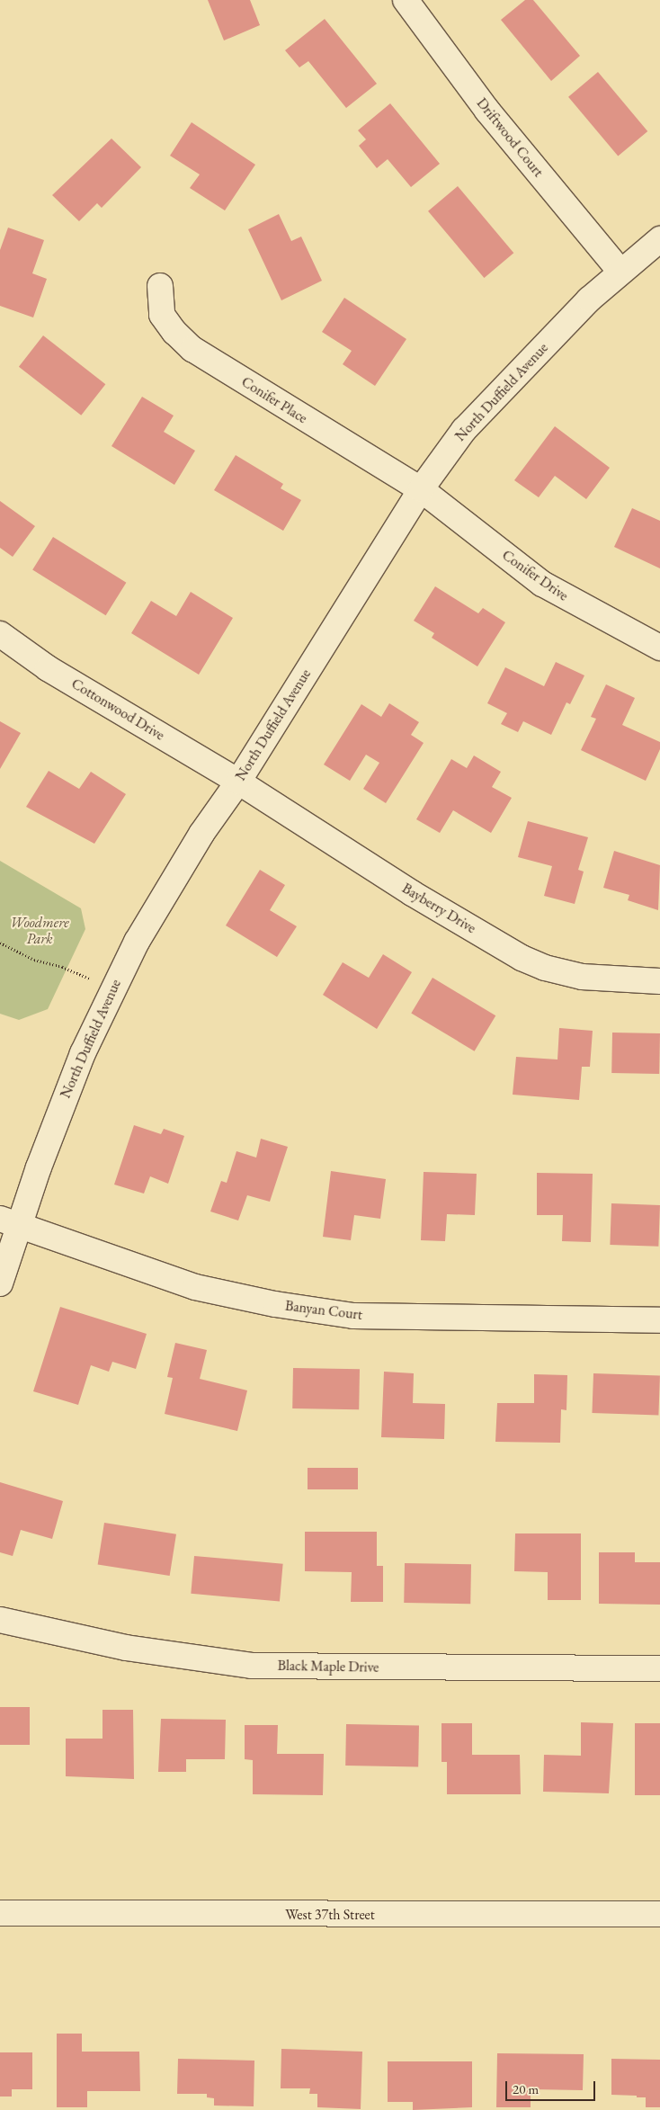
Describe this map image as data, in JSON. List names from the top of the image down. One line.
{"streets":{"street":["Driftwood Court","North Duffield Avenue","Conifer Place","Conifer Drive","Cottonwood Drive","Bayberry Drive","Banyan Court","Black Maple Drive","West 37th Street"]},"crossings":[["Driftwood Court","North Duffield Avenue"],["North Duffield Avenue","Conifer Place"],["North Duffield Avenue","Conifer Drive"],["North Duffield Avenue","Cottonwood Drive"],["North Duffield Avenue","Bayberry Drive"],["North Duffield Avenue","Banyan Court"],["Conifer Place","Conifer Drive"],["Cottonwood Drive","Bayberry Drive"]],"parks":["Woodmere Park"],"scale_bar":"20 m"}
